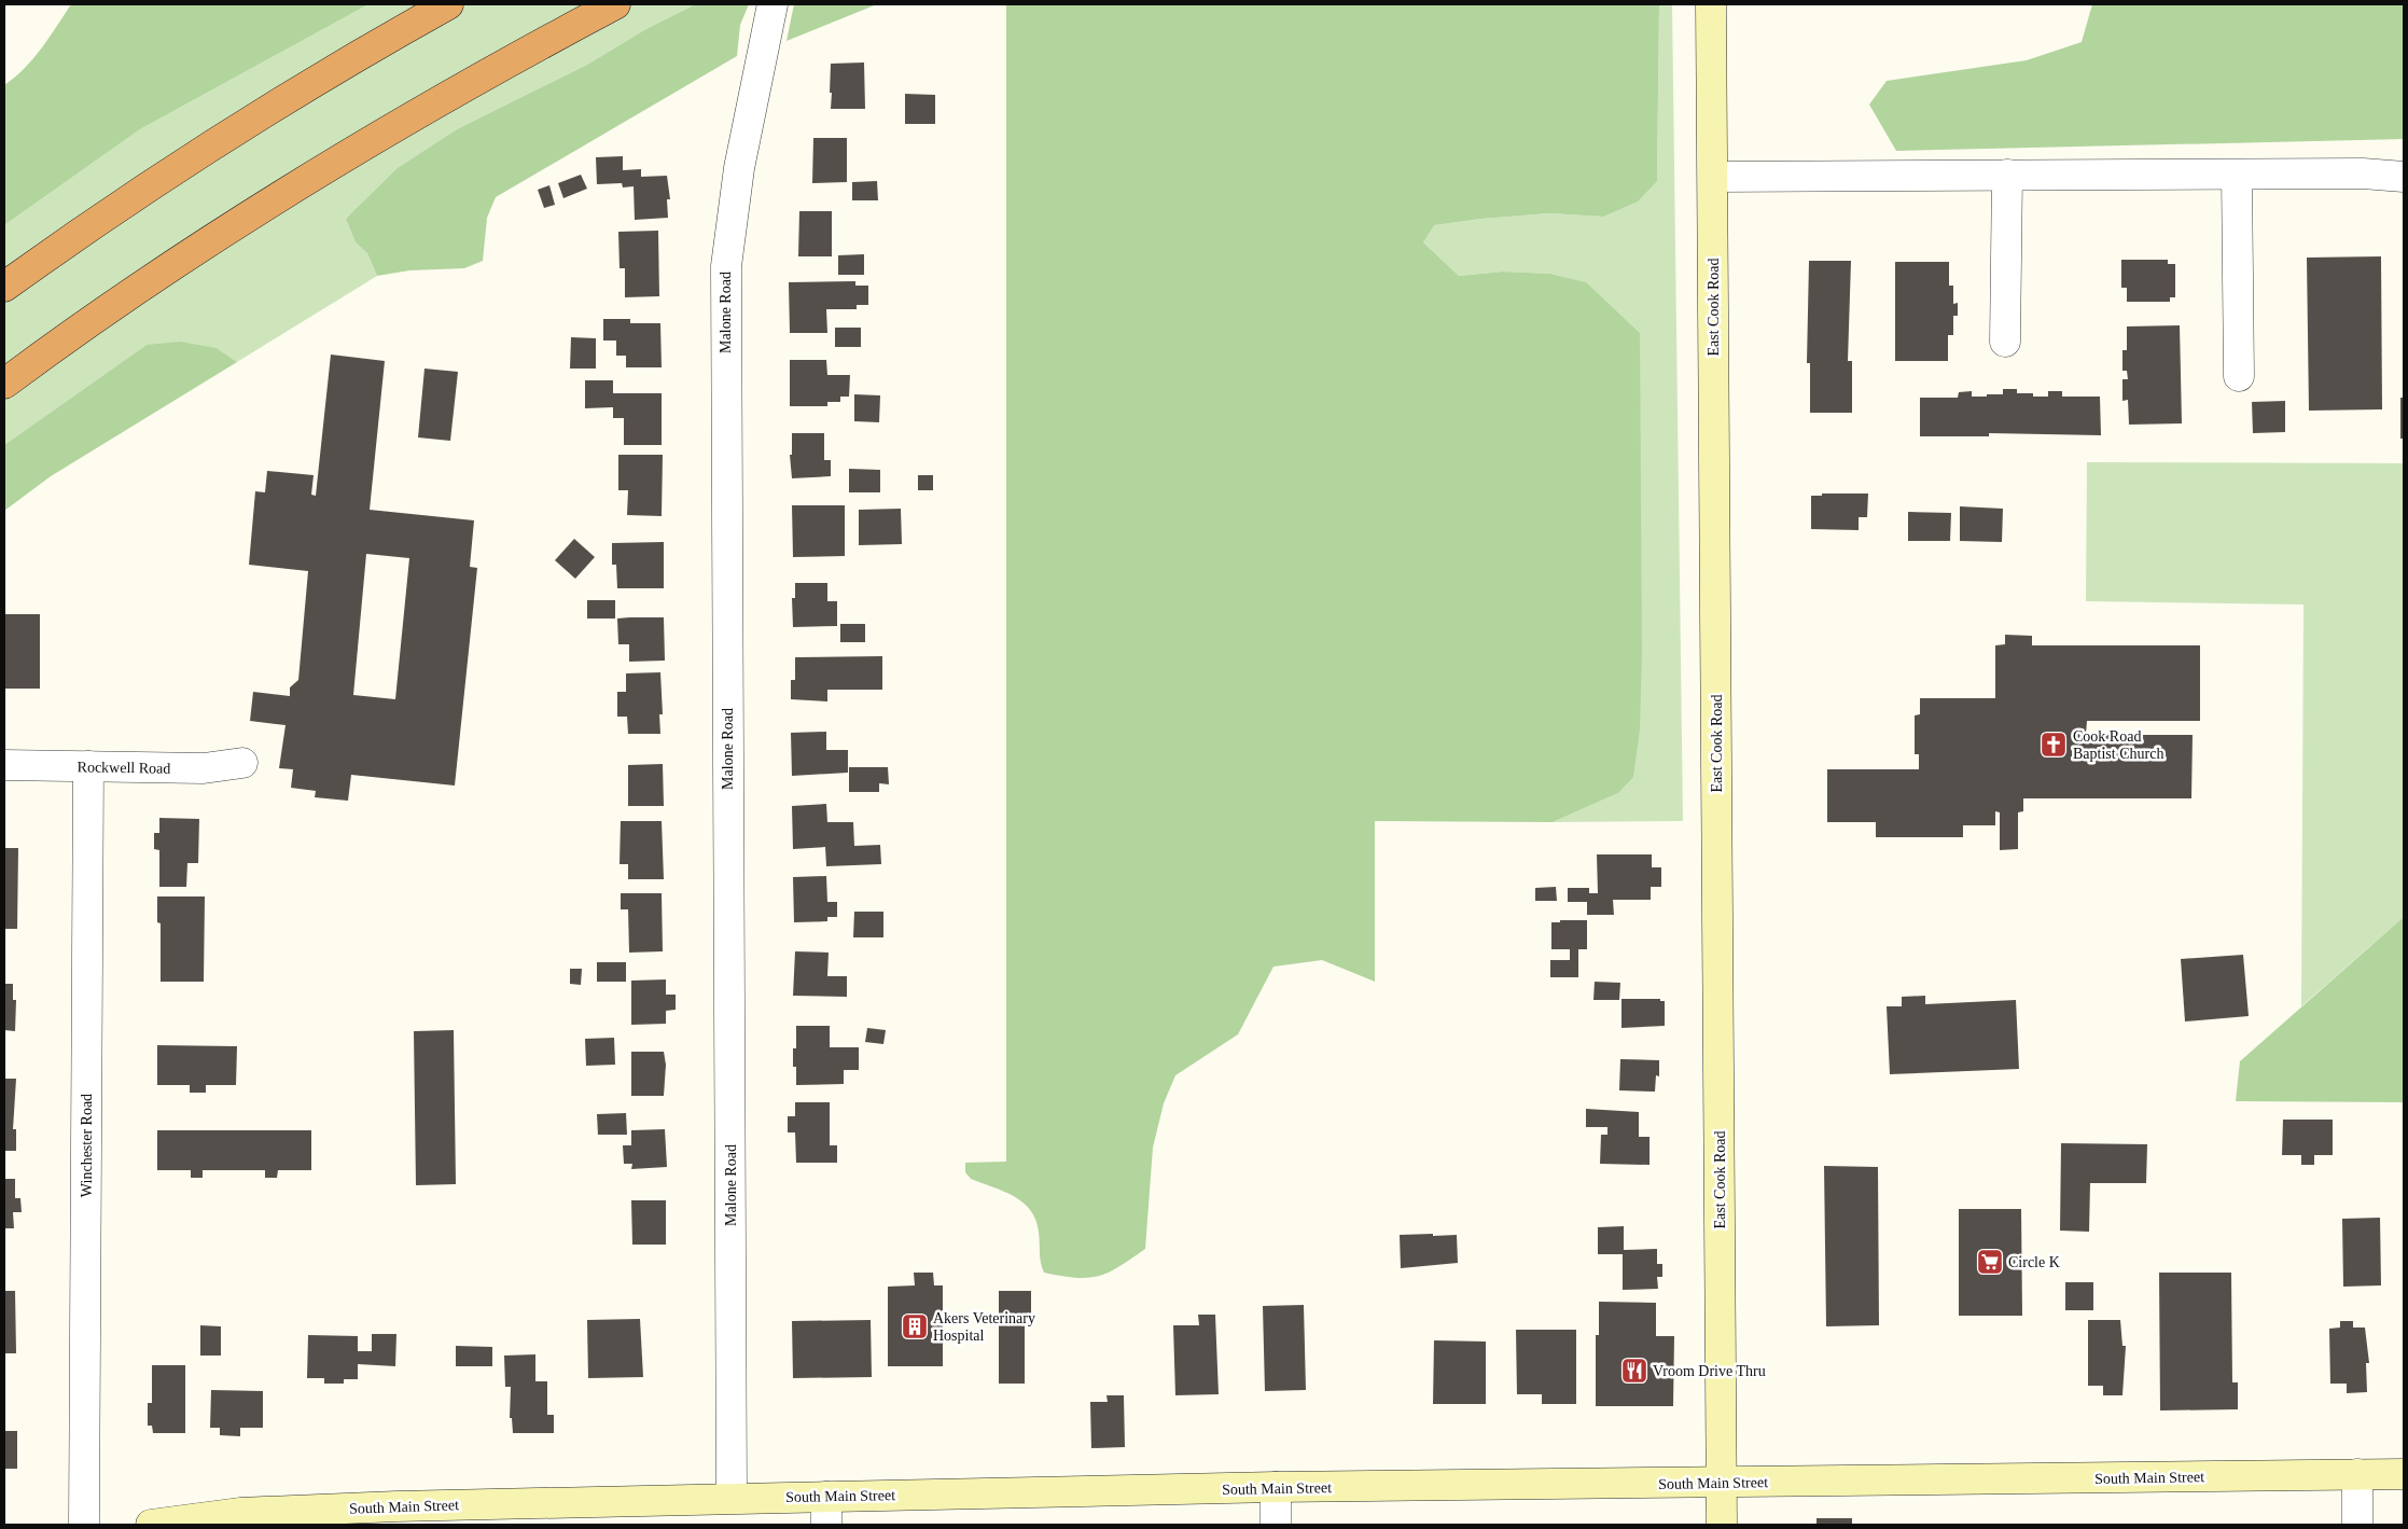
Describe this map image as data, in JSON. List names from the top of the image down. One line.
{"streets":{"street":["East Cook Road","Malone Road","Rockwell Road","Winchester Road","South Main Street"]},"crossings":[["East Cook Road","South Main Street"],["Malone Road","South Main Street"],["Rockwell Road","Winchester Road"]],"places":{"church":["Cook Road Baptist Church"],"supermarket":["Circle K"],"building":["Akers Veterinary Hospital"],"restaurant":["Vroom Drive Thru"]}}
